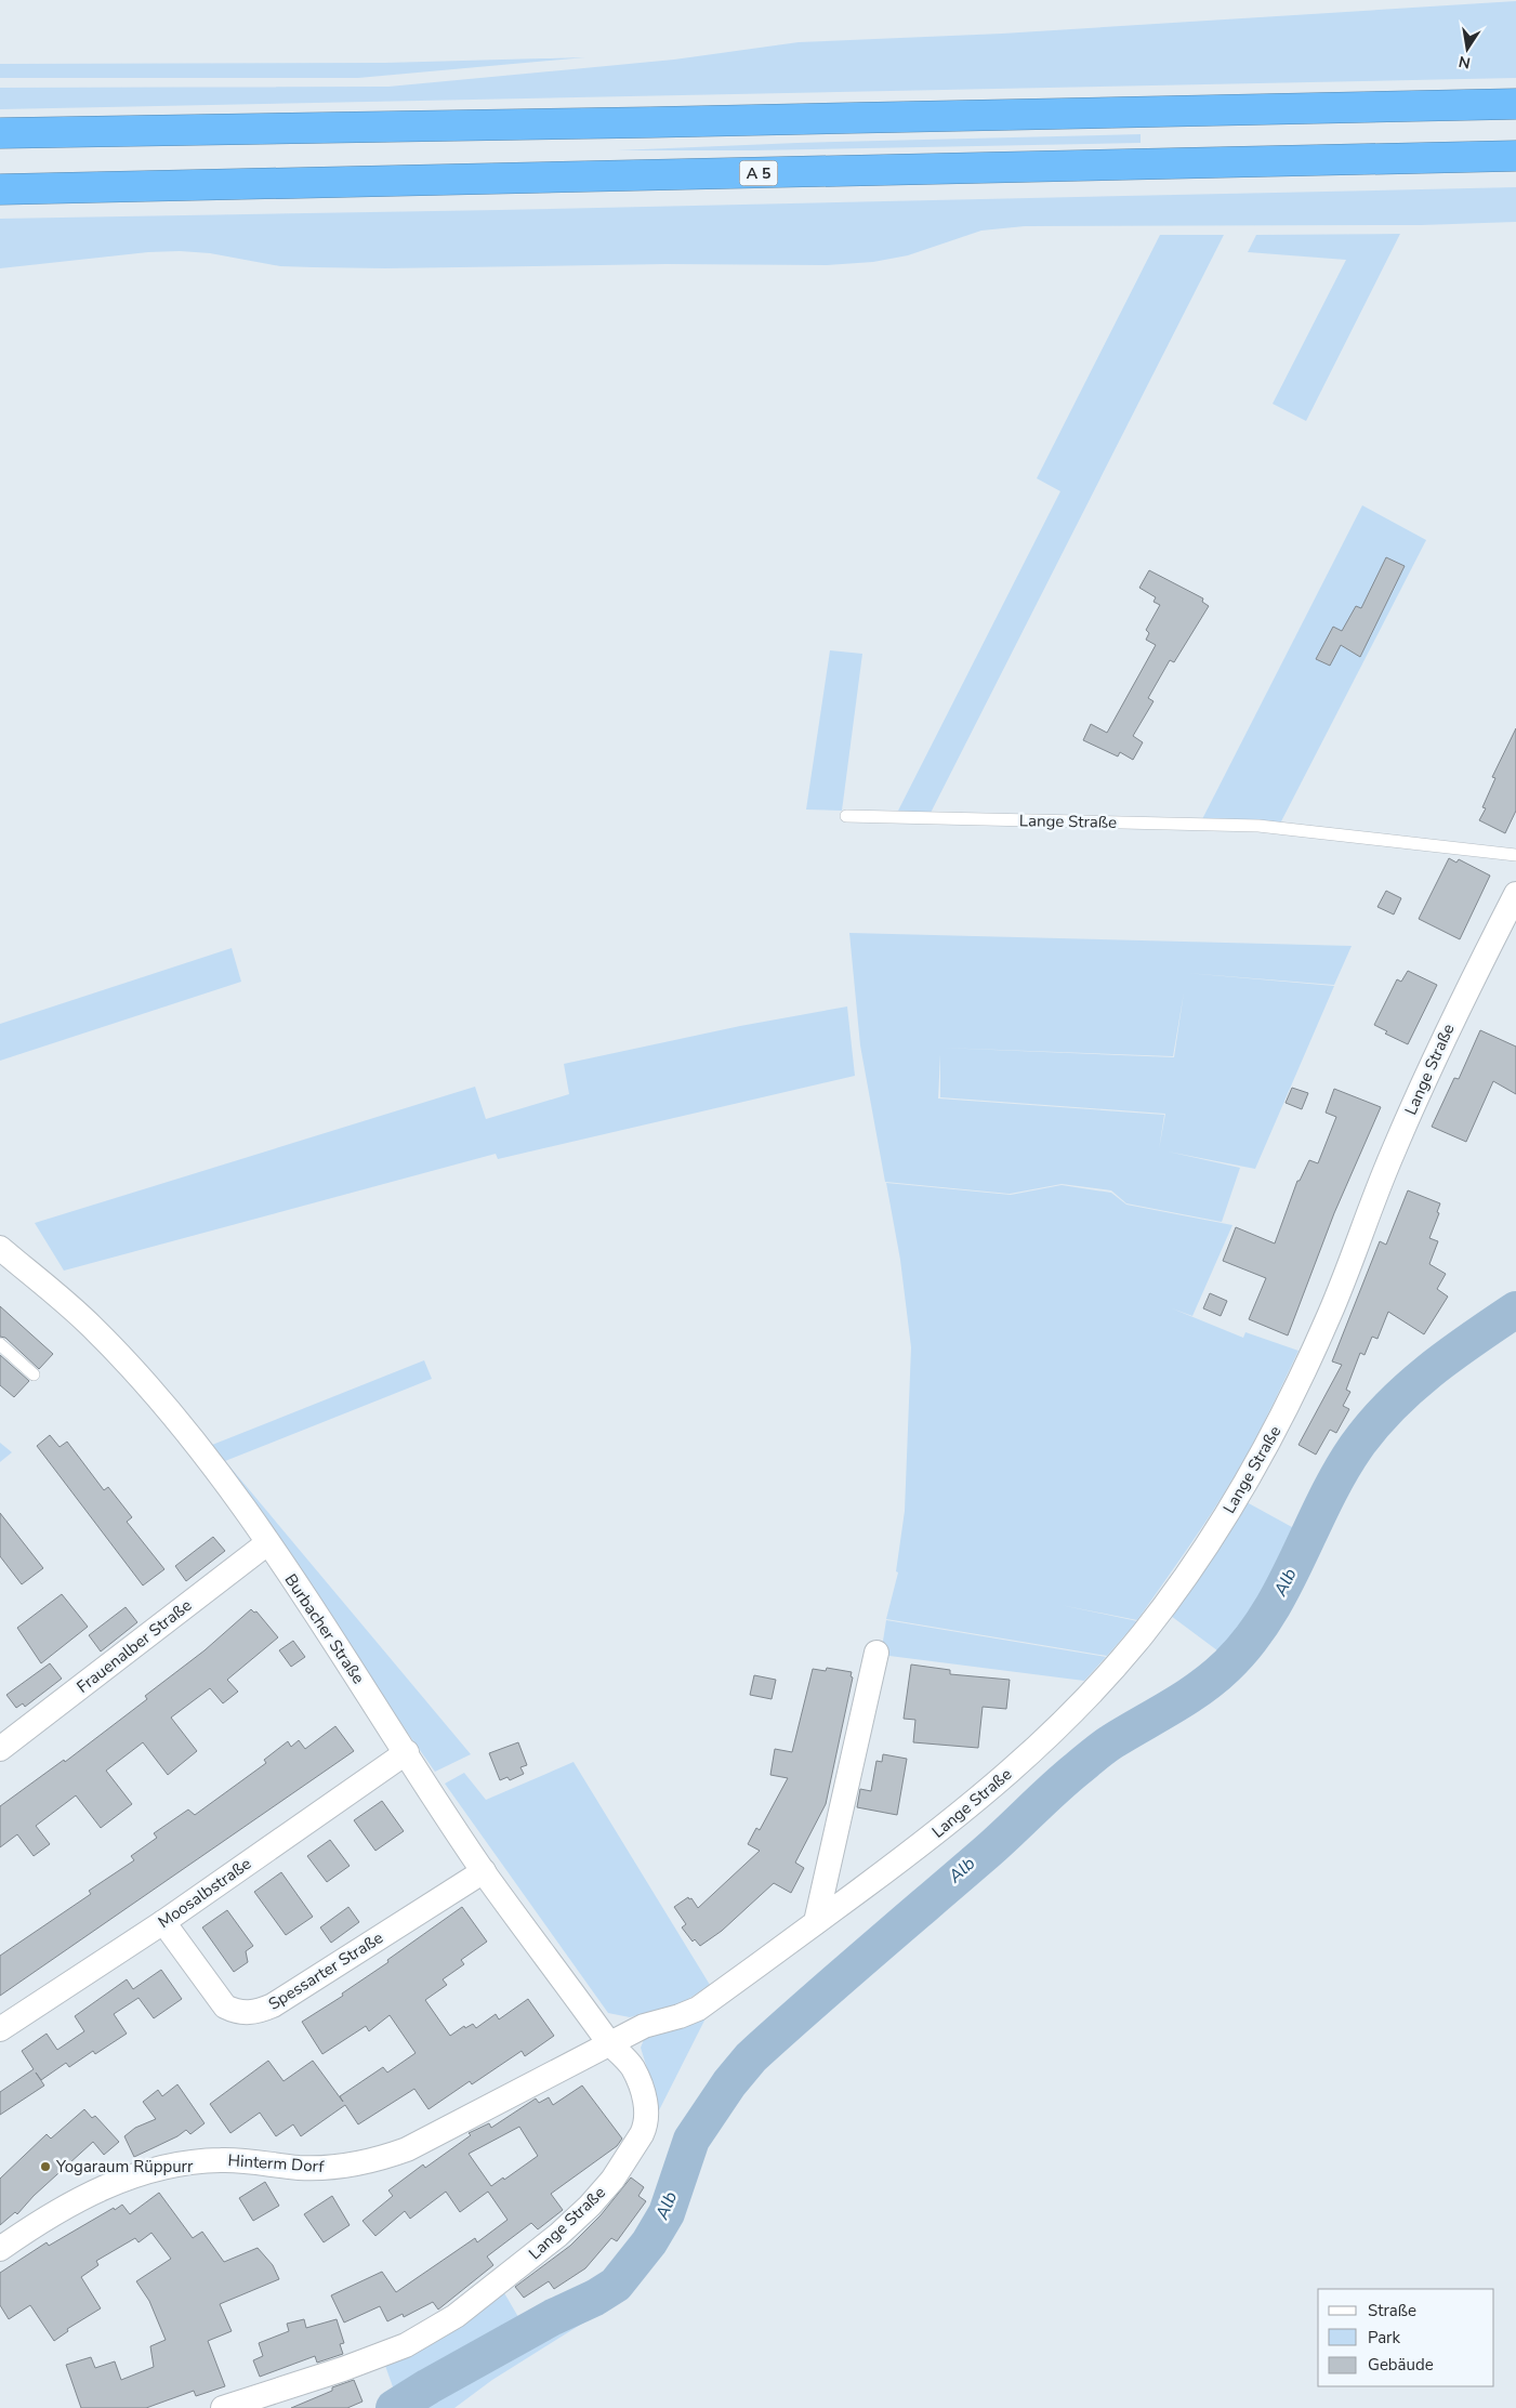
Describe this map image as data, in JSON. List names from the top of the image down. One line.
{"streets":{"highway":["A 5"],"street":["Lange Straße","Burbacher Straße","Frauenalber Straße","Moosalbstraße","Spessarter Straße","Hinterm Dorf"]},"crossings":[["Lange Straße","Burbacher Straße"],["Lange Straße","Hinterm Dorf"],["Burbacher Straße","Frauenalber Straße"],["Burbacher Straße","Moosalbstraße"],["Burbacher Straße","Spessarter Straße"],["Burbacher Straße","Hinterm Dorf"],["Moosalbstraße","Spessarter Straße"]],"water":["Alb"],"places":["Yogaraum Rüppurr"],"legend":["Straße","Park","Gebäude"],"north":"bottom"}
